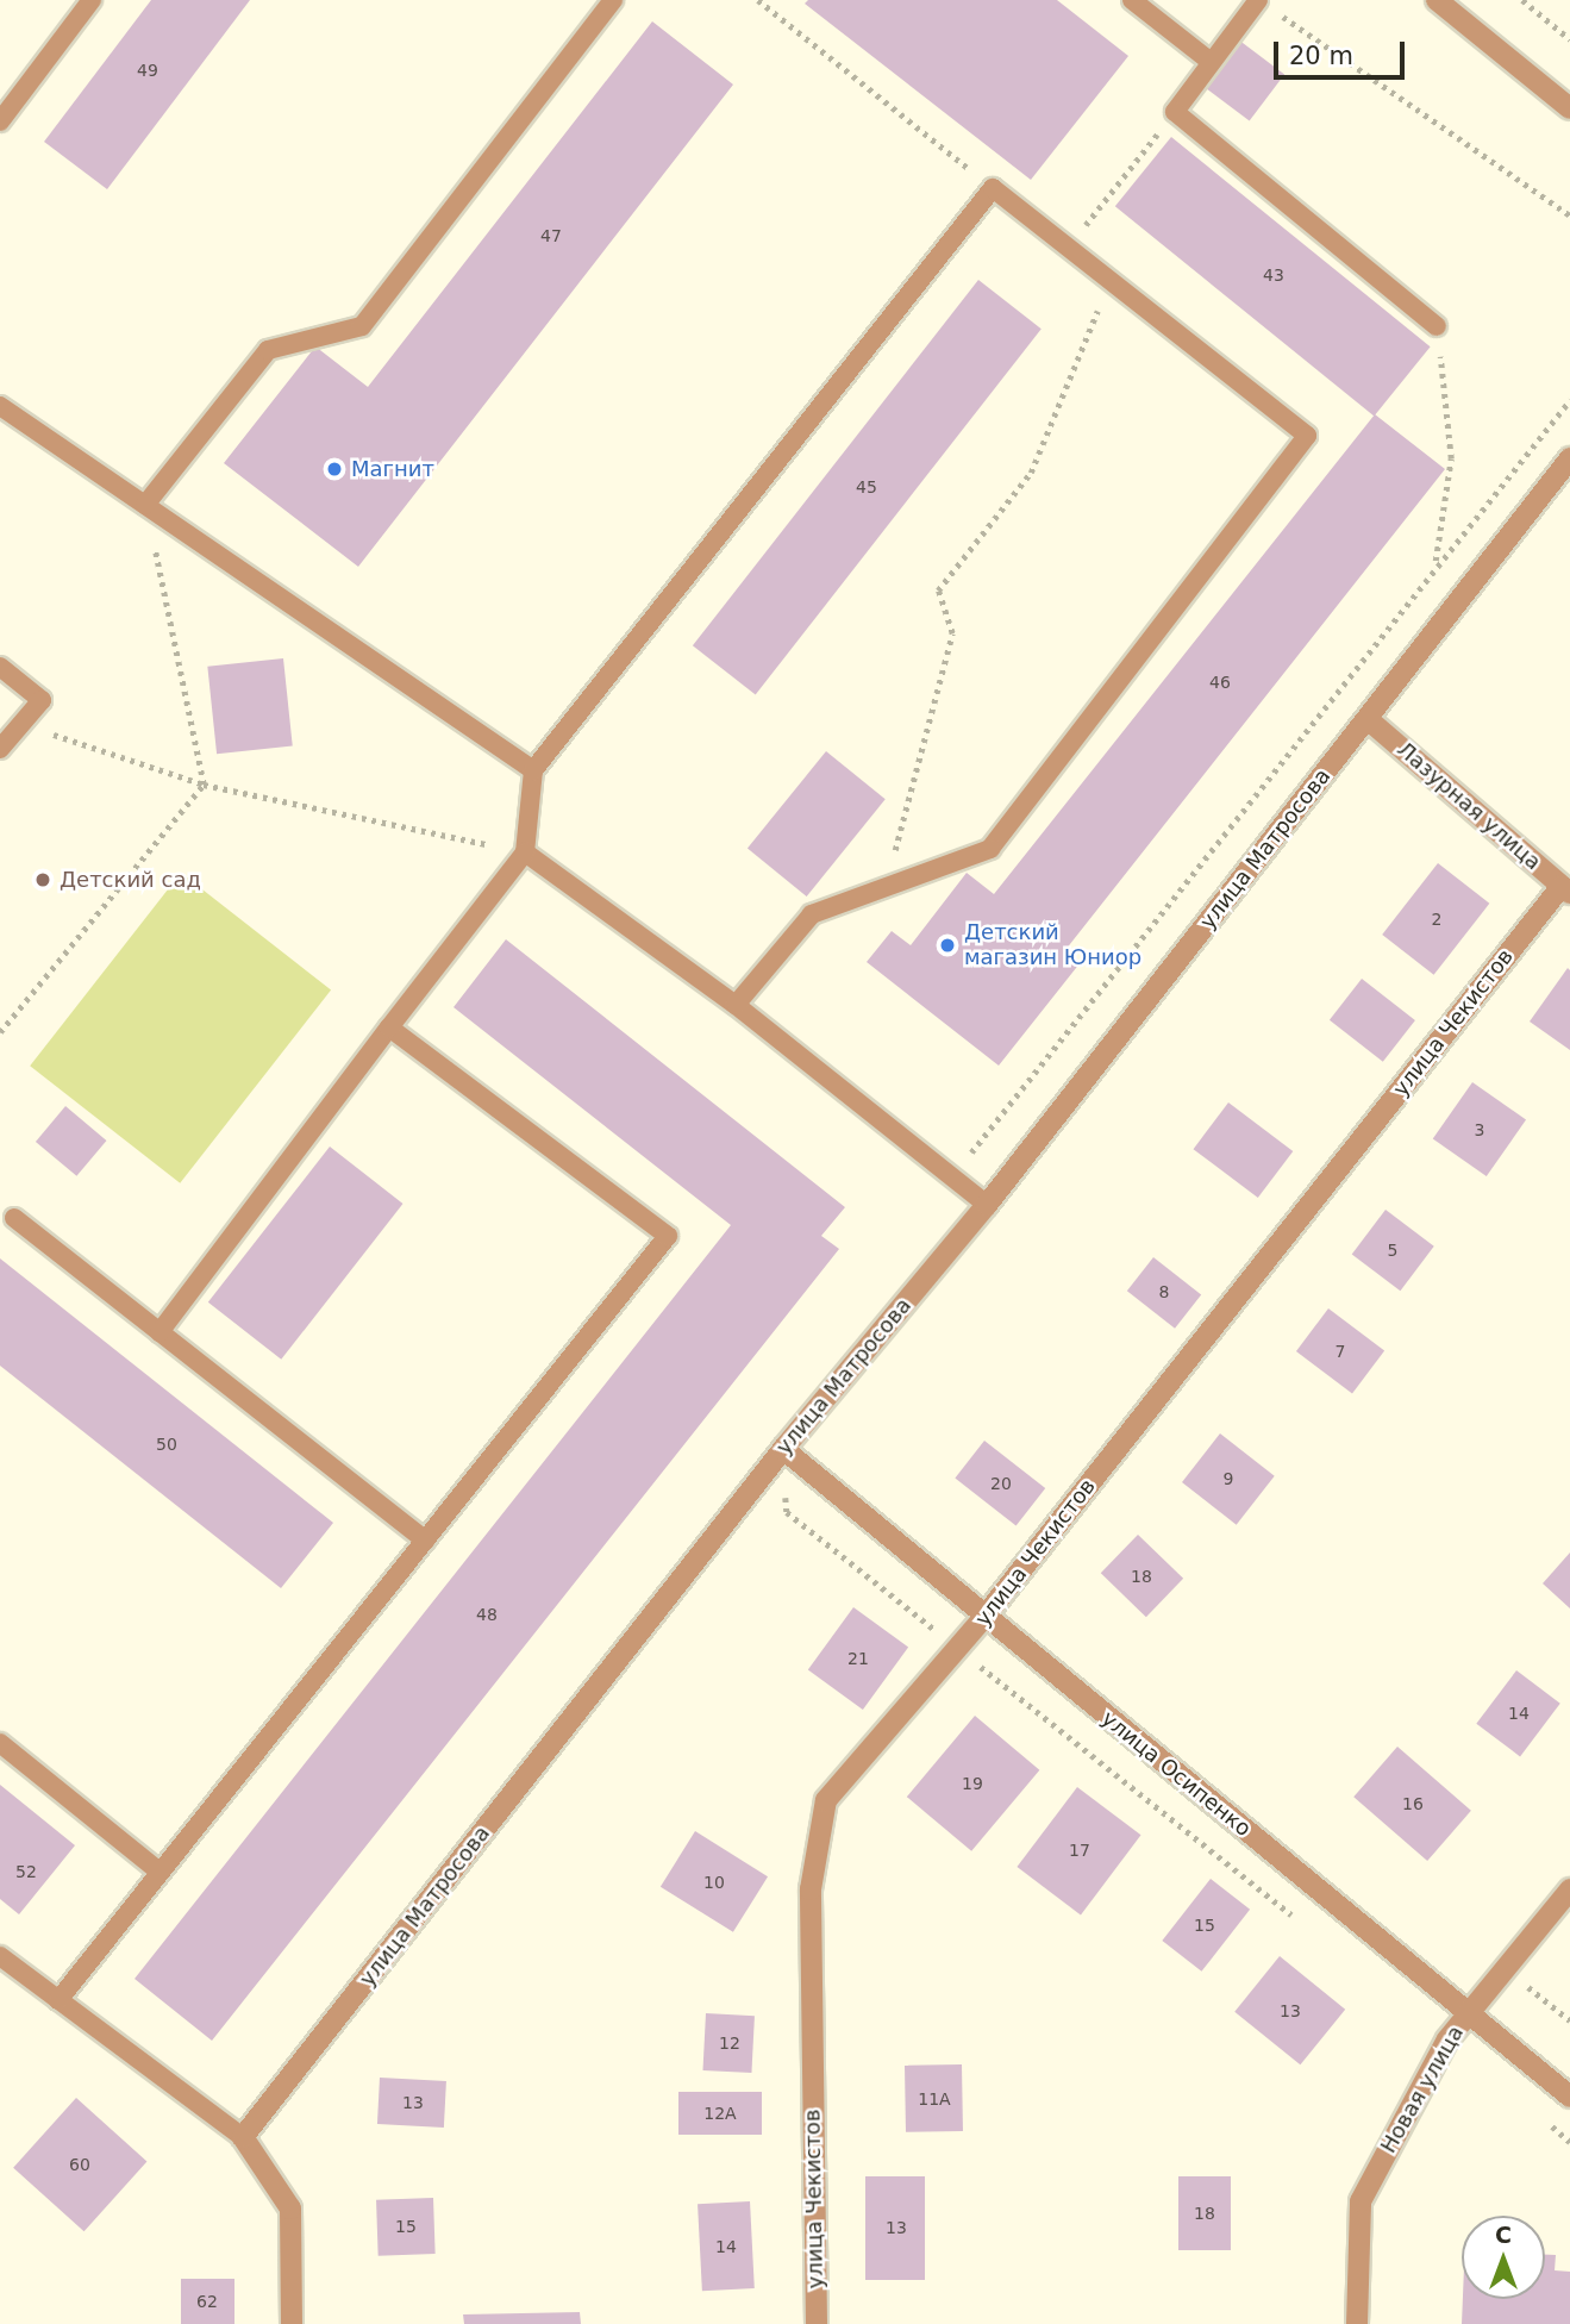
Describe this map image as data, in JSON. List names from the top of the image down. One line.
{"streets":{"street":["Лазурная улица","улица Матросова","улица Чекистов","улица Осипенко","Новая улица"]},"crossings":[["Лазурная улица","улица Матросова"],["Лазурная улица","улица Чекистов"],["улица Матросова","улица Осипенко"],["улица Чекистов","улица Осипенко"],["улица Осипенко","Новая улица"]],"places":["Магнит","Детский сад","Детский магазин Юниор"],"house_numbers":["49","47","43","45","46","2","3","5","8","7","50","9","20","18","48","21","14","19","16","17","52","10","15","13","12","11А","13","12А","60","18","15","13","14","62"],"scale_bar":"20 m","north":"top"}
